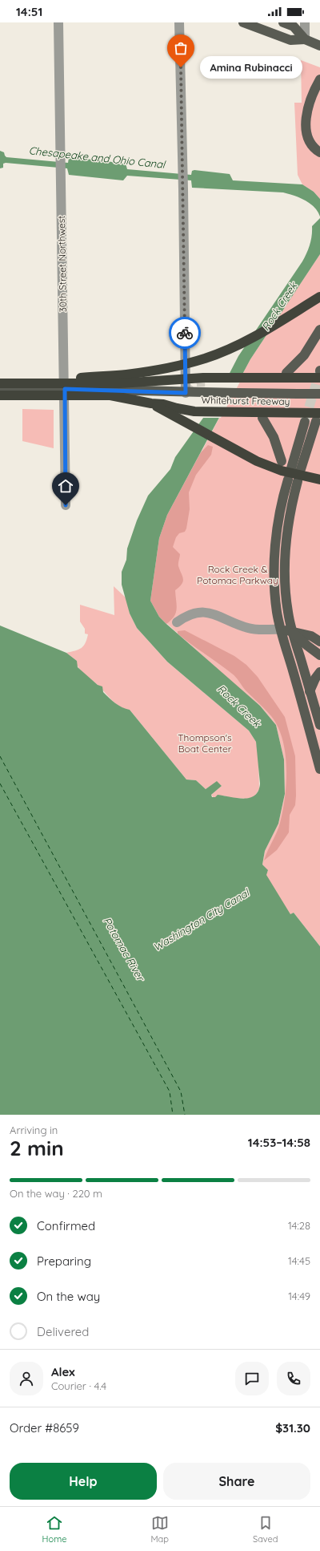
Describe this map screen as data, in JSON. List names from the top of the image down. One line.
{"streets":{"highway":["Whitehurst Freeway"],"street":["30th Street Northwest"]},"water":["Chesapeake and Ohio Canal","Rock Creek","Washington City Canal","Potomac River"],"parks":["Rock Creek & Potomac Parkway","Thompson's Boat Center"],"places":["Amina Rubinacci"],"page":{"status":"14:51","bubble":"Amina Rubinacci","heading":["2 min","Arriving in","14:53–14:58"],"panel":["Alex","Courier · 4.4","Order #8659","$31.30"],"bar":"On the way · 220 m","list":[["Confirmed","14:28"],["Preparing","14:45"],["On the way","14:49"],"Delivered"],"buttons":["Help","Share"],"tabs":["Home","Map","Saved"]}}
